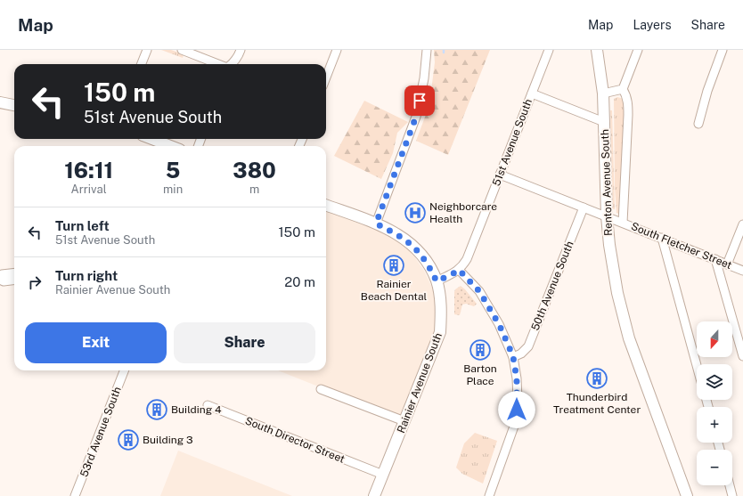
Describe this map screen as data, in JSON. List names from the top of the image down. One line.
{"streets":{"main road":["Renton Avenue South","Rainier Avenue South"],"street":["51st Avenue South","South Fletcher Street","50th Avenue South","53rd Avenue South","South Director Street"]},"crossings":[["51st Avenue South","South Fletcher Street"],["51st Avenue South","Rainier Avenue South"],["Renton Avenue South","South Fletcher Street"],["South Fletcher Street","50th Avenue South"],["Rainier Avenue South","South Director Street"]],"places":{"hospital":["Neighborcare Health"],"building":["Rainier Beach Dental","Barton Place","Thunderbird Treatment Center","Building 4","Building 3"]},"north":"bottom","page":{"header":"Map","nav":["Map","Layers","Share"],"turn":["150 m","51st Avenue South"],"eta":["16:11","Arrival","5","min","380","m"],"list":[{"name":"Turn left","note":"51st Avenue South","value":"150 m"},{"name":"Turn right","note":"Rainier Avenue South","value":"20 m"}],"buttons":["Exit","Share"],"map_buttons":["+","−"]}}
